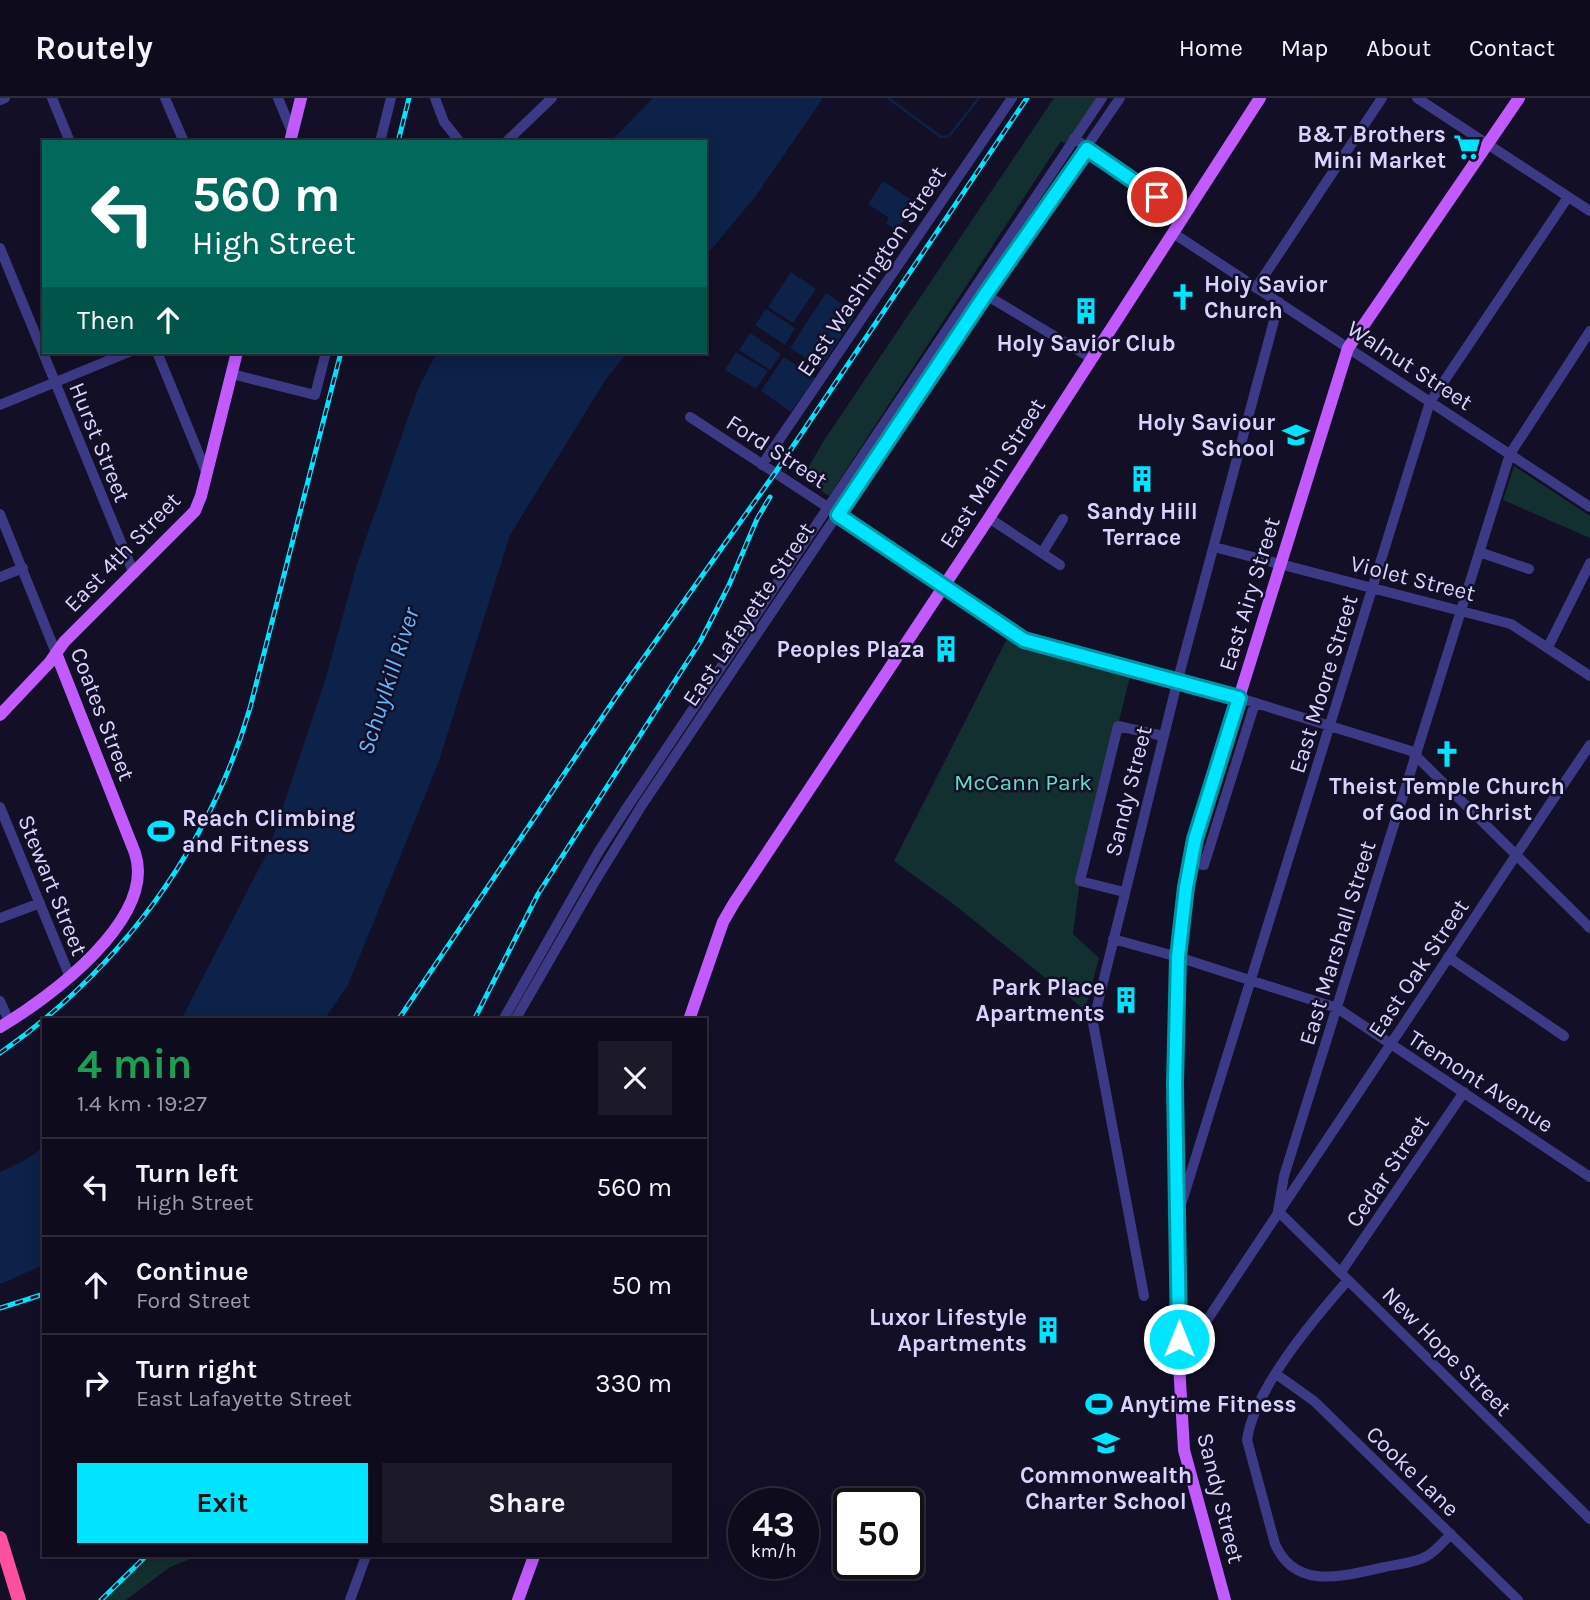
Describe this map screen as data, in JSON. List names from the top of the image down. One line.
{"streets":{"main road":["East Main Street","East 4th Street","East Airy Street","Coates Street","Sandy Street"],"street":["East Washington Street","Walnut Street","Hurst Street","Ford Street","Violet Street","East Lafayette Street","East Moore Street","Stewart Street","East Marshall Street","East Oak Street","Tremont Avenue","Cedar Street","New Hope Street","Cooke Lane"]},"crossings":[["East Washington Street","Ford Street"],["Walnut Street","East Main Street"],["Walnut Street","East Airy Street"],["Walnut Street","East Moore Street"],["Walnut Street","Sandy Street"],["Walnut Street","East Marshall Street"],["Hurst Street","East 4th Street"],["Ford Street","East Main Street"],["Ford Street","East Airy Street"],["Ford Street","East Lafayette Street"],["Ford Street","East Moore Street"],["Ford Street","Sandy Street"],["Ford Street","East Marshall Street"],["East 4th Street","Coates Street"],["Violet Street","East Airy Street"],["Violet Street","East Moore Street"],["Violet Street","Sandy Street"],["Violet Street","East Marshall Street"],["East Airy Street","East Moore Street"],["East Airy Street","Sandy Street"],["East Airy Street","East Marshall Street"],["East Airy Street","Tremont Avenue"],["East Moore Street","Tremont Avenue"],["Coates Street","Stewart Street"],["Sandy Street","East Marshall Street"],["Sandy Street","Tremont Avenue"],["East Marshall Street","East Oak Street"],["East Marshall Street","Tremont Avenue"],["East Marshall Street","New Hope Street"],["East Oak Street","Tremont Avenue"],["East Oak Street","New Hope Street"],["Tremont Avenue","Cedar Street"],["Cedar Street","New Hope Street"],["Cedar Street","Cooke Lane"]],"water":["Schuylkill River"],"parks":["McCann Park"],"places":{"supermarket":["B&T Brothers Mini Market"],"church":["Holy Savior Church","Theist Temple Church of God in Christ"],"building":["Holy Savior Club","Sandy Hill Terrace","Peoples Plaza","Park Place Apartments","Luxor Lifestyle Apartments"],"school or university":["Holy Saviour School","Commonwealth Charter School"],"sports":["Reach Climbing and Fitness","Anytime Fitness"]},"page":{"header":"Routely","nav":["Home","Map","About","Contact"],"turn":["560 m","High Street"],"then":"Then","heading":["4 min","1.4 km · 19:27"],"list":[{"name":"Turn left","note":"High Street","value":"560 m"},{"name":"Continue","note":"Ford Street","value":"50 m"},{"name":"Turn right","note":"East Lafayette Street","value":"330 m"}],"buttons":["Exit","Share"],"speed":"43 km/h","limit":"50"}}
